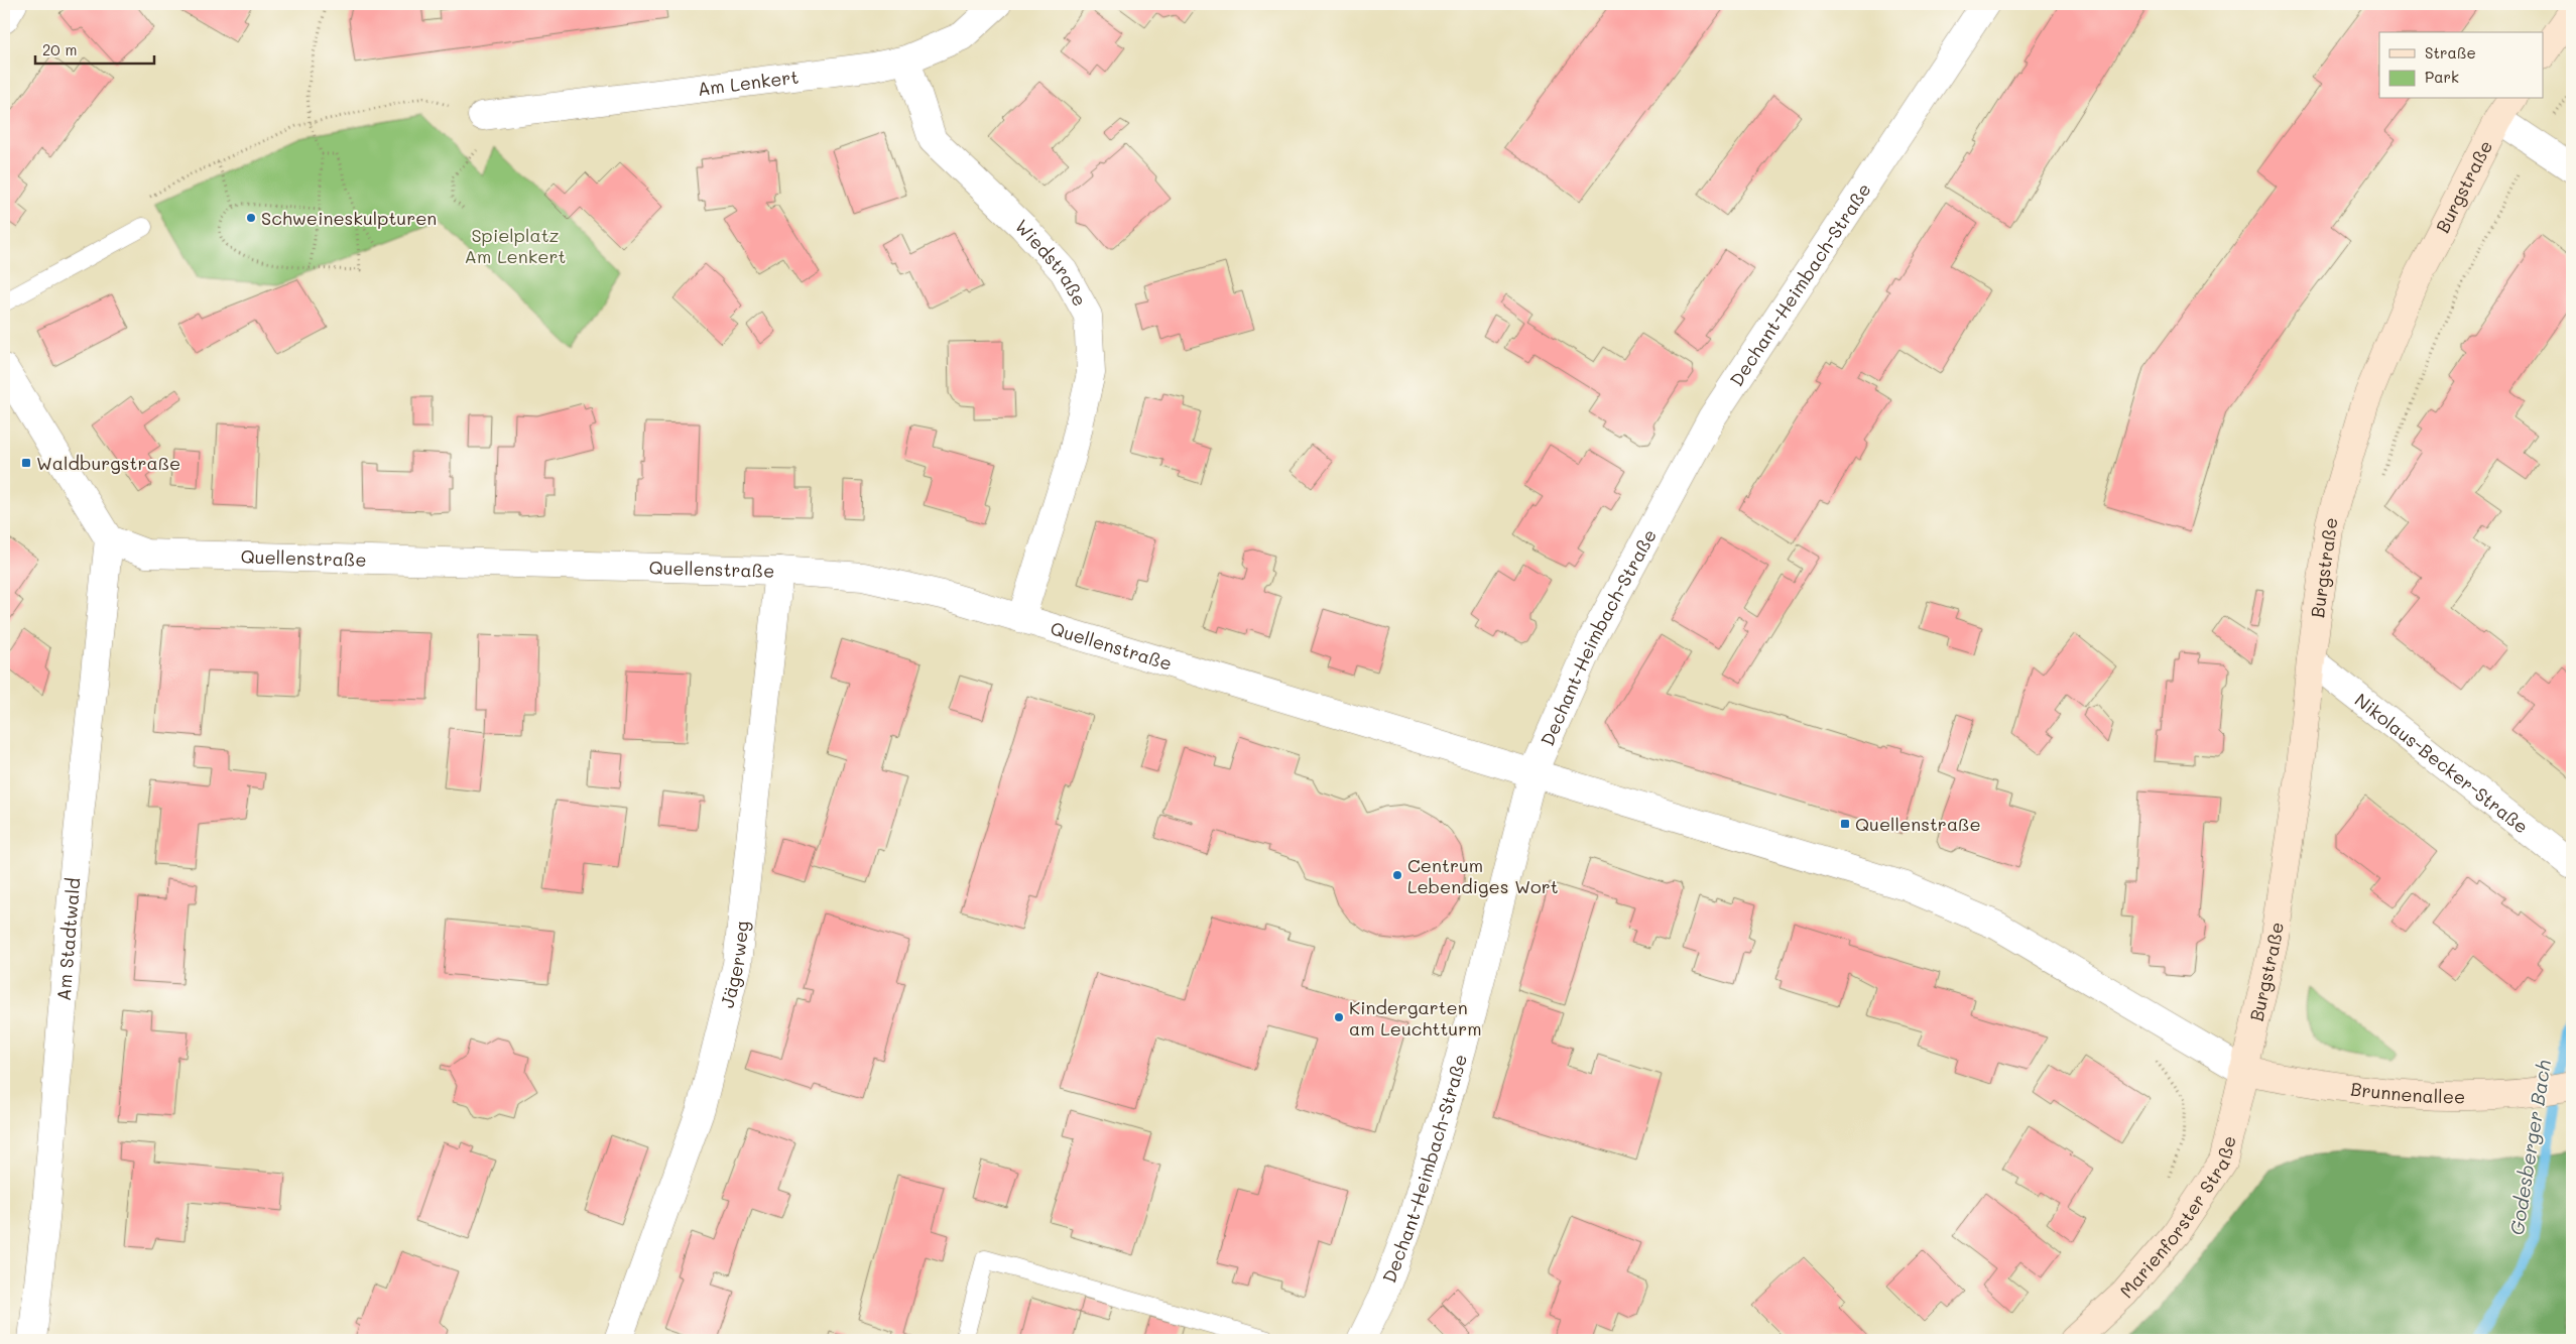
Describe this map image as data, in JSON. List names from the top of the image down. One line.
{"streets":{"main road":["Burgstraße","Brunnenallee","Marienforster Straße"],"street":["Am Lenkert","Wiedstraße","Dechant-Heimbach-Straße","Quellenstraße","Nikolaus-Becker-Straße","Am Stadtwald","Jägerweg"]},"crossings":[["Am Lenkert","Wiedstraße"],["Burgstraße","Quellenstraße"],["Burgstraße","Nikolaus-Becker-Straße"],["Burgstraße","Brunnenallee"],["Burgstraße","Marienforster Straße"],["Wiedstraße","Quellenstraße"],["Dechant-Heimbach-Straße","Quellenstraße"],["Quellenstraße","Am Stadtwald"],["Quellenstraße","Jägerweg"],["Quellenstraße","Brunnenallee"],["Quellenstraße","Marienforster Straße"],["Brunnenallee","Marienforster Straße"]],"water":["Godesberger Bach"],"parks":["Spielplatz Am Lenkert"],"places":{"other":["Schweineskulpturen","Centrum Lebendiges Wort","Kindergarten am Leuchtturm"],"transit":["Waldburgstraße","Quellenstraße"]},"legend":["Straße","Park"],"scale_bar":"20 m"}
